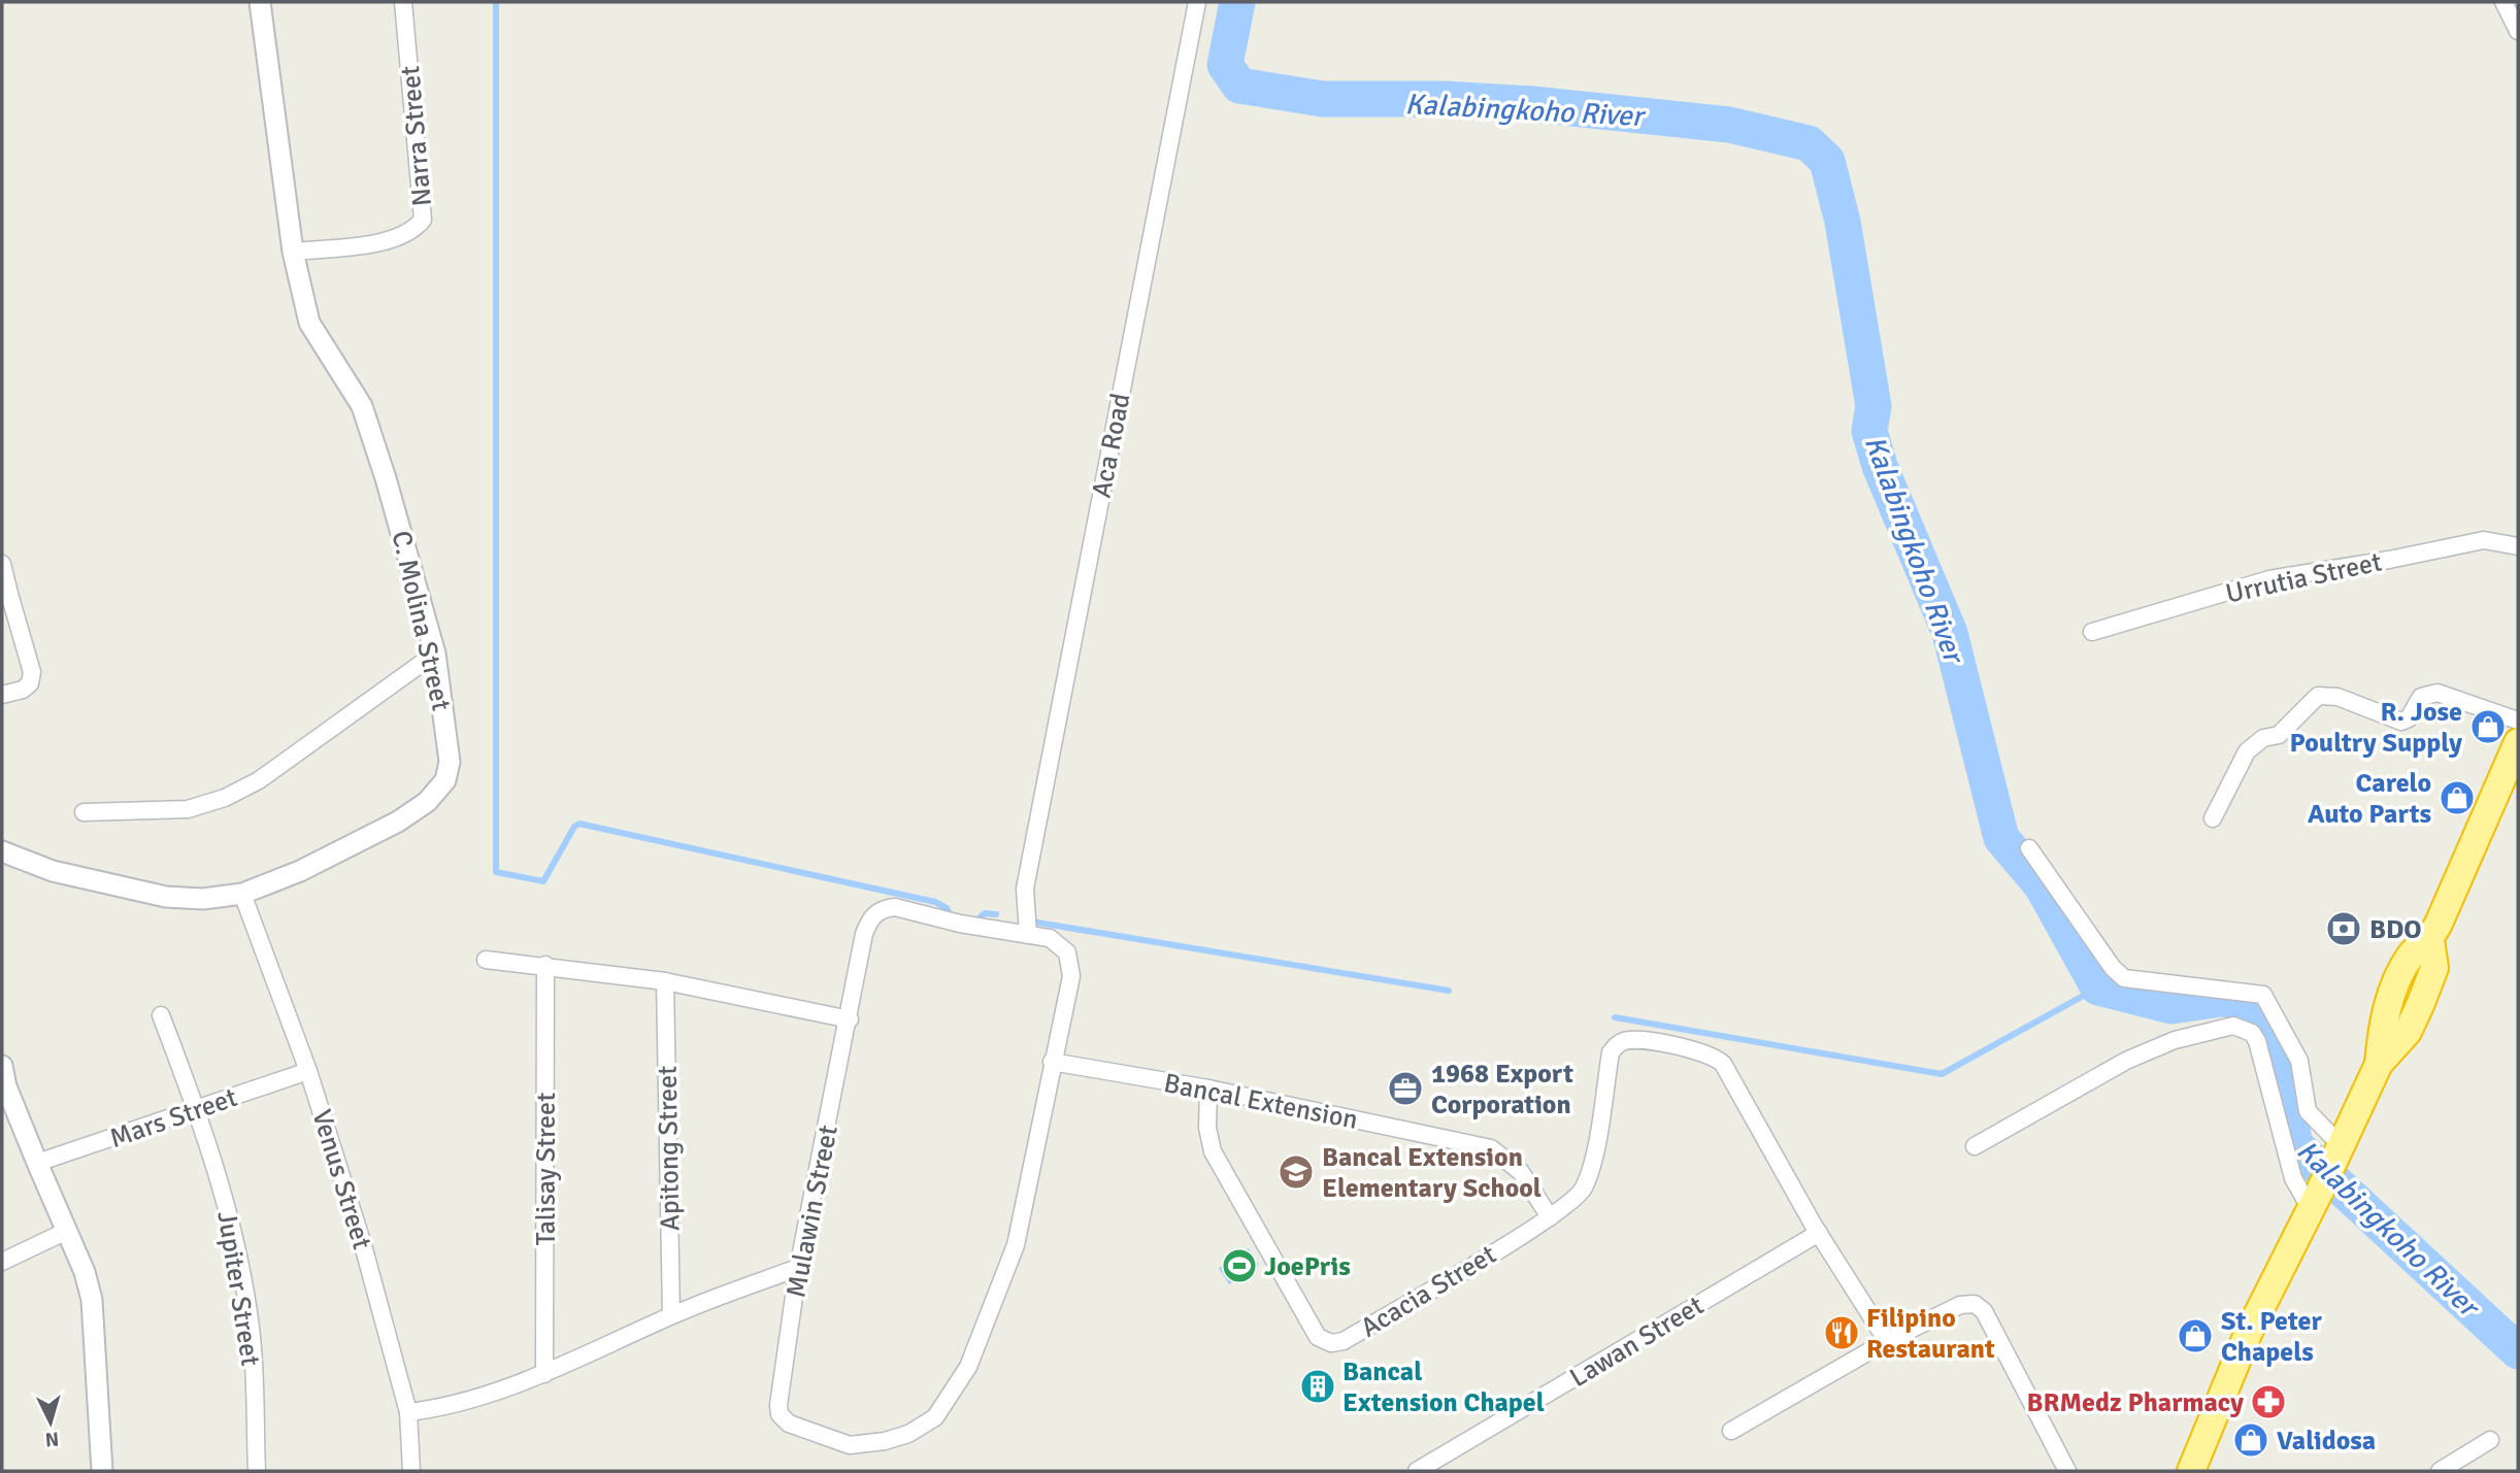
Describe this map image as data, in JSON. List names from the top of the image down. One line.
{"streets":{"street":["Narra Street","Aca Road","Urrutia Street","C. Molina Street","Bancal Extension","Mars Street","Apitong Street","Talisay Street","Venus Street","Mulawin Street","Jupiter Street","Acacia Street","Lawan Street"]},"crossings":[["Narra Street","C. Molina Street"],["C. Molina Street","Venus Street"],["Bancal Extension","Mulawin Street"],["Bancal Extension","Acacia Street"],["Mars Street","Venus Street"],["Mars Street","Jupiter Street"]],"water":["Kalabingkoho River"],"places":{"shop":["R. Jose Poultry Supply","Carelo Auto Parts","St. Peter Chapels","Validosa"],"bank":["BDO"],"office":["1968 Export Corporation"],"school or university":["Bancal Extension Elementary School"],"sports":["JoePris"],"restaurant":["Filipino Restaurant"],"building":["Bancal Extension Chapel"],"pharmacy":["BRMedz Pharmacy"]},"north":"bottom"}
